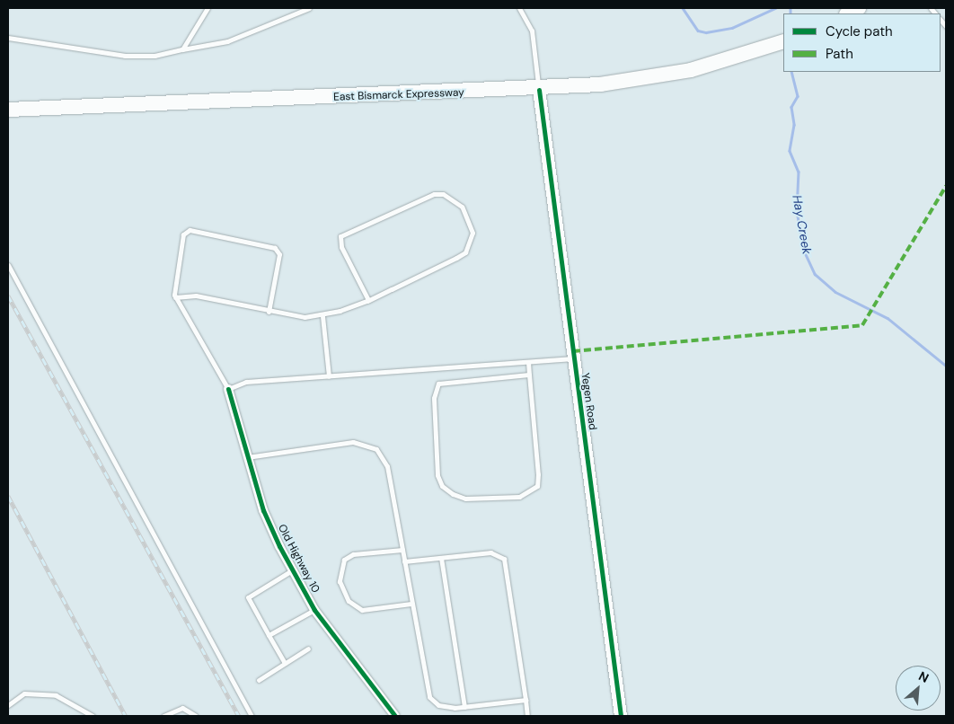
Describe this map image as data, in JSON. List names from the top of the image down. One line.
{"streets":{"main road":["East Bismarck Expressway"],"street":["Yegen Road","Old Highway 10"]},"crossings":[["East Bismarck Expressway","Yegen Road"]],"water":["Hay Creek"],"legend":["Cycle path","Path"],"north":"top right"}
